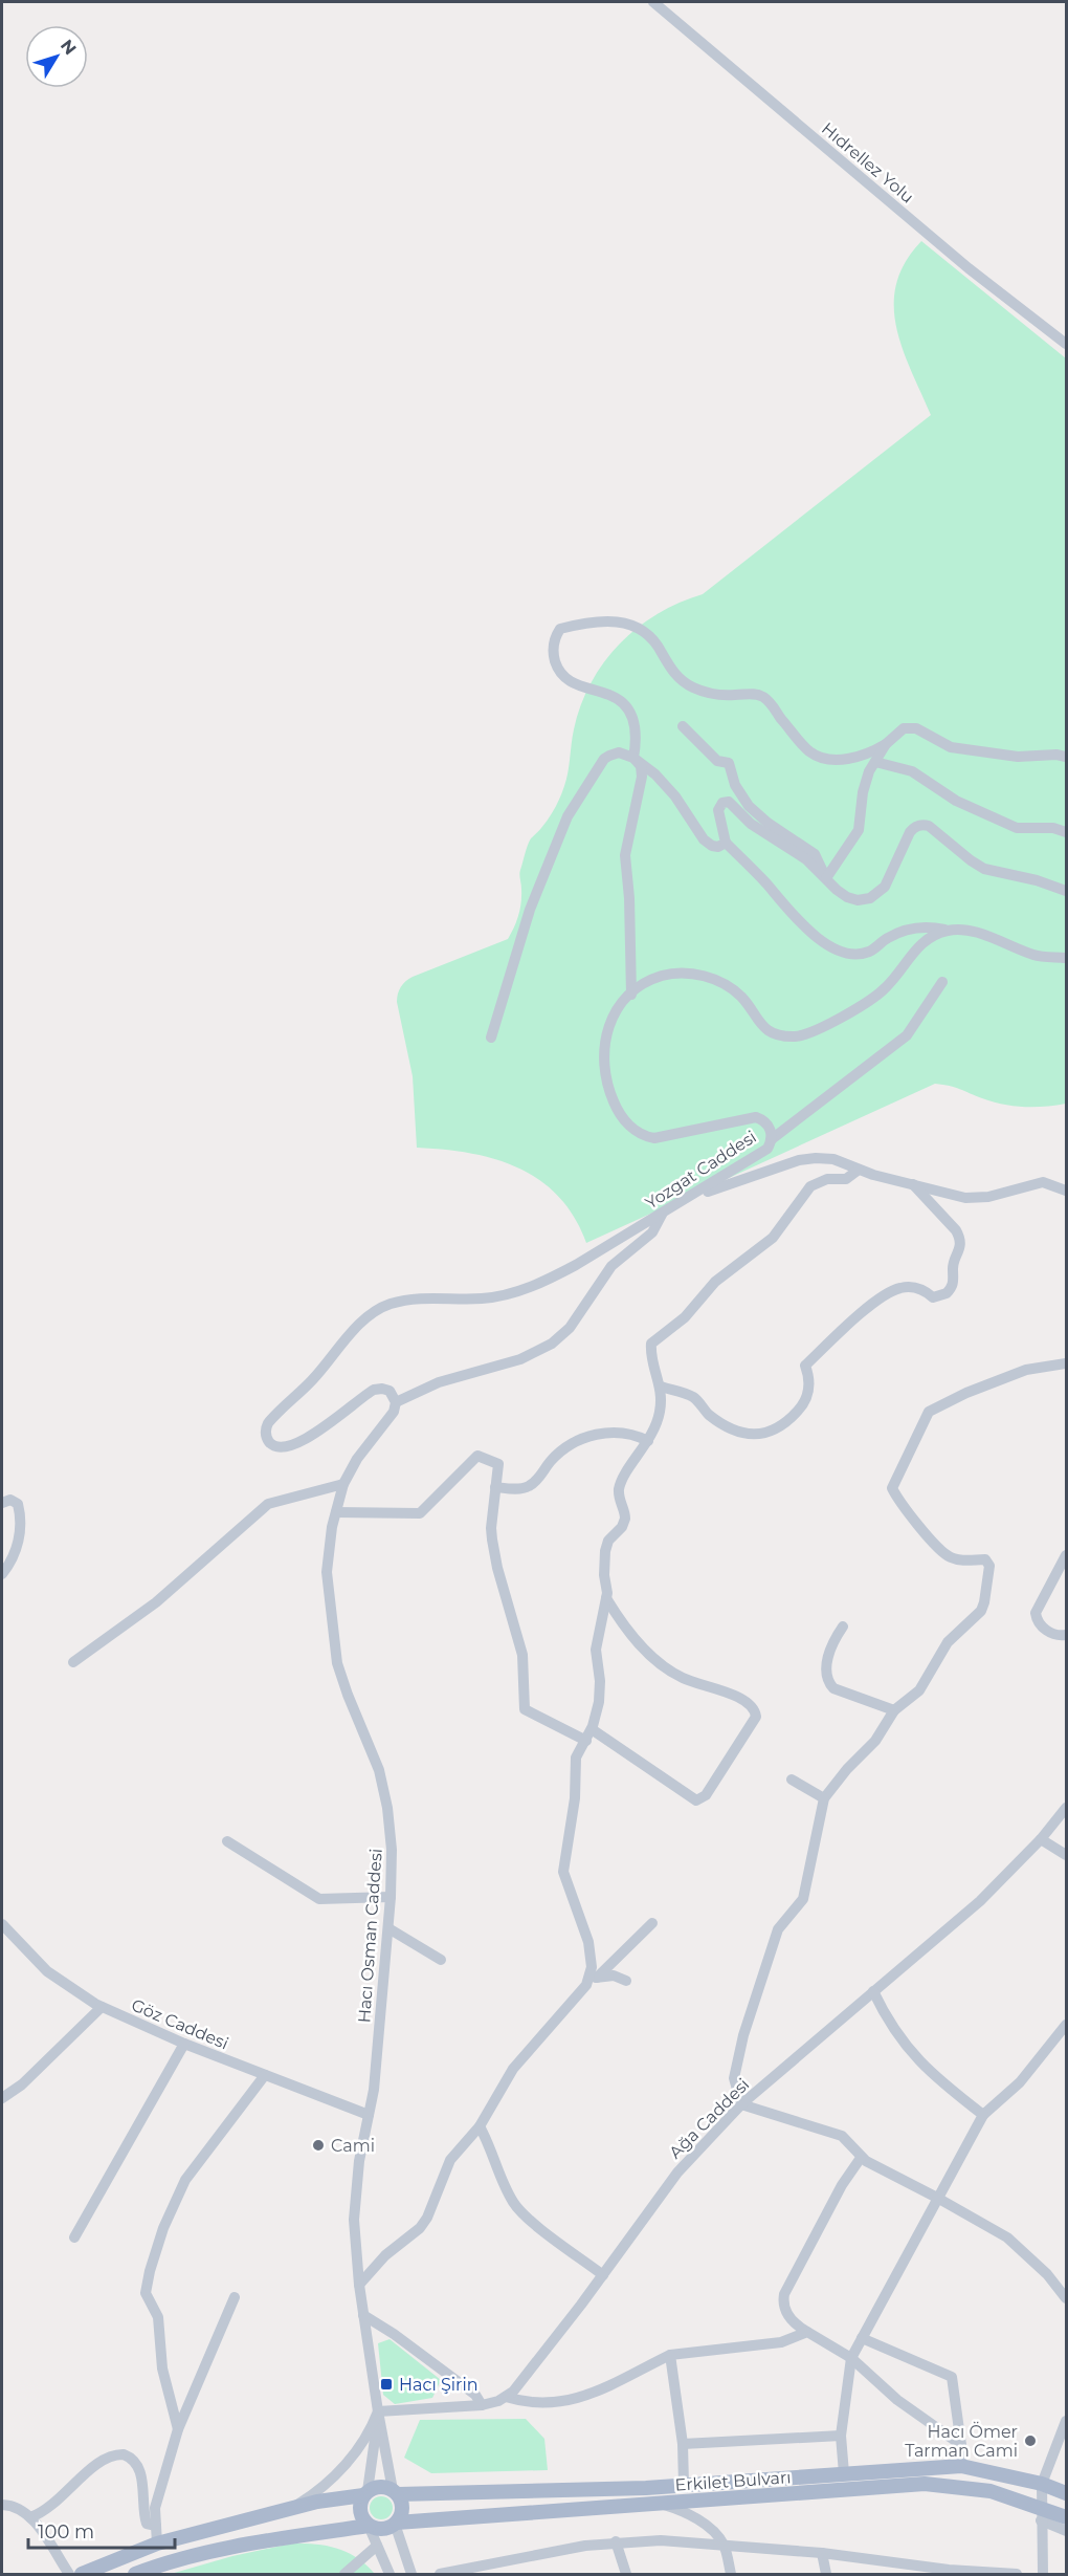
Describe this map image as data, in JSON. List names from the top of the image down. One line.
{"streets":{"main road":["Erkilet Bulvarı"],"street":["Hıdrellez Yolu","Yozgat Caddesi","Hacı Osman Caddesi","Göz Caddesi","Ağa Caddesi"]},"crossings":[["Yozgat Caddesi","Hacı Osman Caddesi"],["Hacı Osman Caddesi","Göz Caddesi"],["Hacı Osman Caddesi","Ağa Caddesi"]],"places":{"other":["Cami","Hacı Ömer Tarman Cami"],"transit":["Hacı Şirin"]},"scale_bar":"100 m","north":"top right"}
